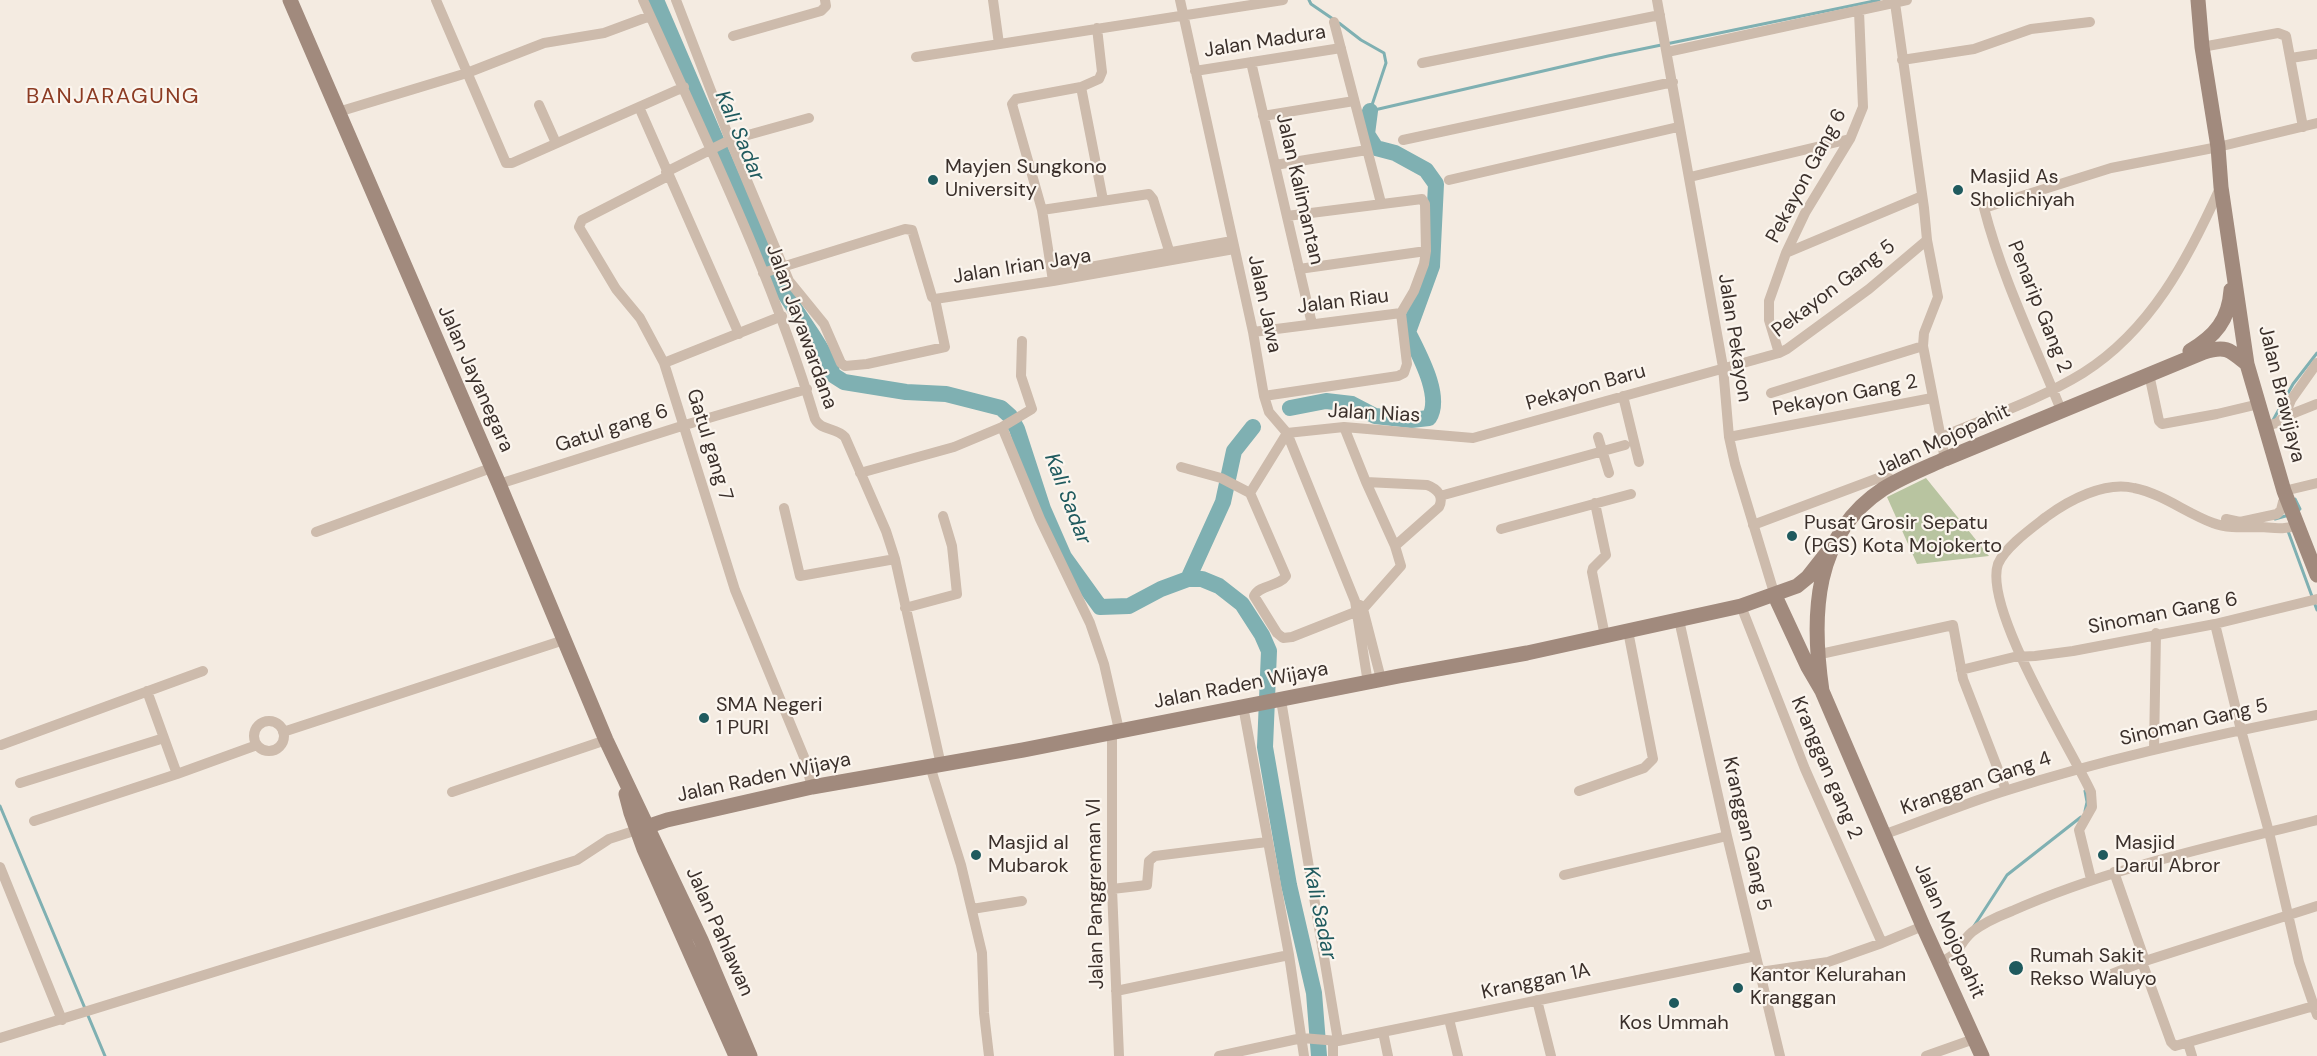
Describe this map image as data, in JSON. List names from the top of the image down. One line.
{"streets":{"main road":["Jalan Jayanegara","Jalan Brawijaya","Jalan Mojopahit","Jalan Raden Wijaya","Jalan Pahlawan"],"street":["Jalan Madura","Pekayon Gang 6","Jalan Kalimantan","Jalan Irian Jaya","Pekayon Gang 5","Jalan Riau","Jalan Jawa","Penarip Gang 2","Jalan Jayawardana","Jalan Pekayon","Pekayon Baru","Pekayon Gang 2","Jalan Nias","Gatul gang 6","Gatul gang 7","Sinoman Gang 6","Sinoman Gang 5","Kranggan gang 2","Kranggan Gang 4","Kranggan Gang 5","Jalan Panggreman VI","Kranggan 1A"]},"crossings":[["Jalan Madura","Jalan Kalimantan"],["Jalan Madura","Jalan Jawa"],["Pekayon Gang 6","Pekayon Gang 5"],["Jalan Kalimantan","Jalan Riau"],["Jalan Irian Jaya","Jalan Jawa"],["Jalan Irian Jaya","Jalan Jayawardana"],["Pekayon Gang 5","Jalan Pekayon"],["Pekayon Gang 5","Pekayon Baru"],["Pekayon Gang 5","Pekayon Gang 2"],["Jalan Riau","Jalan Jawa"],["Jalan Jawa","Jalan Nias"],["Jalan Jawa","Jalan Raden Wijaya"],["Penarip Gang 2","Jalan Brawijaya"],["Penarip Gang 2","Jalan Mojopahit"],["Jalan Jayawardana","Gatul gang 6"],["Jalan Jayawardana","Jalan Raden Wijaya"],["Jalan Pekayon","Pekayon Baru"],["Jalan Pekayon","Pekayon Gang 2"],["Jalan Pekayon","Jalan Mojopahit"],["Jalan Pekayon","Jalan Raden Wijaya"],["Jalan Jayanegara","Gatul gang 6"],["Jalan Jayanegara","Jalan Raden Wijaya"],["Jalan Jayanegara","Jalan Pahlawan"],["Pekayon Baru","Jalan Nias"],["Jalan Brawijaya","Jalan Mojopahit"],["Pekayon Gang 2","Jalan Mojopahit"],["Gatul gang 6","Gatul gang 7"],["Jalan Mojopahit","Jalan Raden Wijaya"],["Jalan Mojopahit","Kranggan Gang 4"],["Gatul gang 7","Jalan Raden Wijaya"],["Jalan Raden Wijaya","Kranggan gang 2"],["Jalan Raden Wijaya","Kranggan Gang 5"],["Jalan Raden Wijaya","Jalan Panggreman VI"],["Jalan Raden Wijaya","Jalan Pahlawan"],["Sinoman Gang 5","Kranggan Gang 4"],["Kranggan Gang 5","Kranggan 1A"]],"districts":["BANJARAGUNG"],"water":["Kali Sadar"],"places":["Mayjen Sungkono University","Masjid As Sholichiyah","Pusat Grosir Sepatu (PGS) Kota Mojokerto","SMA Negeri 1 PURI","Masjid al Mubarok","Masjid Darul Abror","Rumah Sakit Rekso Waluyo","Kantor Kelurahan Kranggan","Kos Ummah"]}
